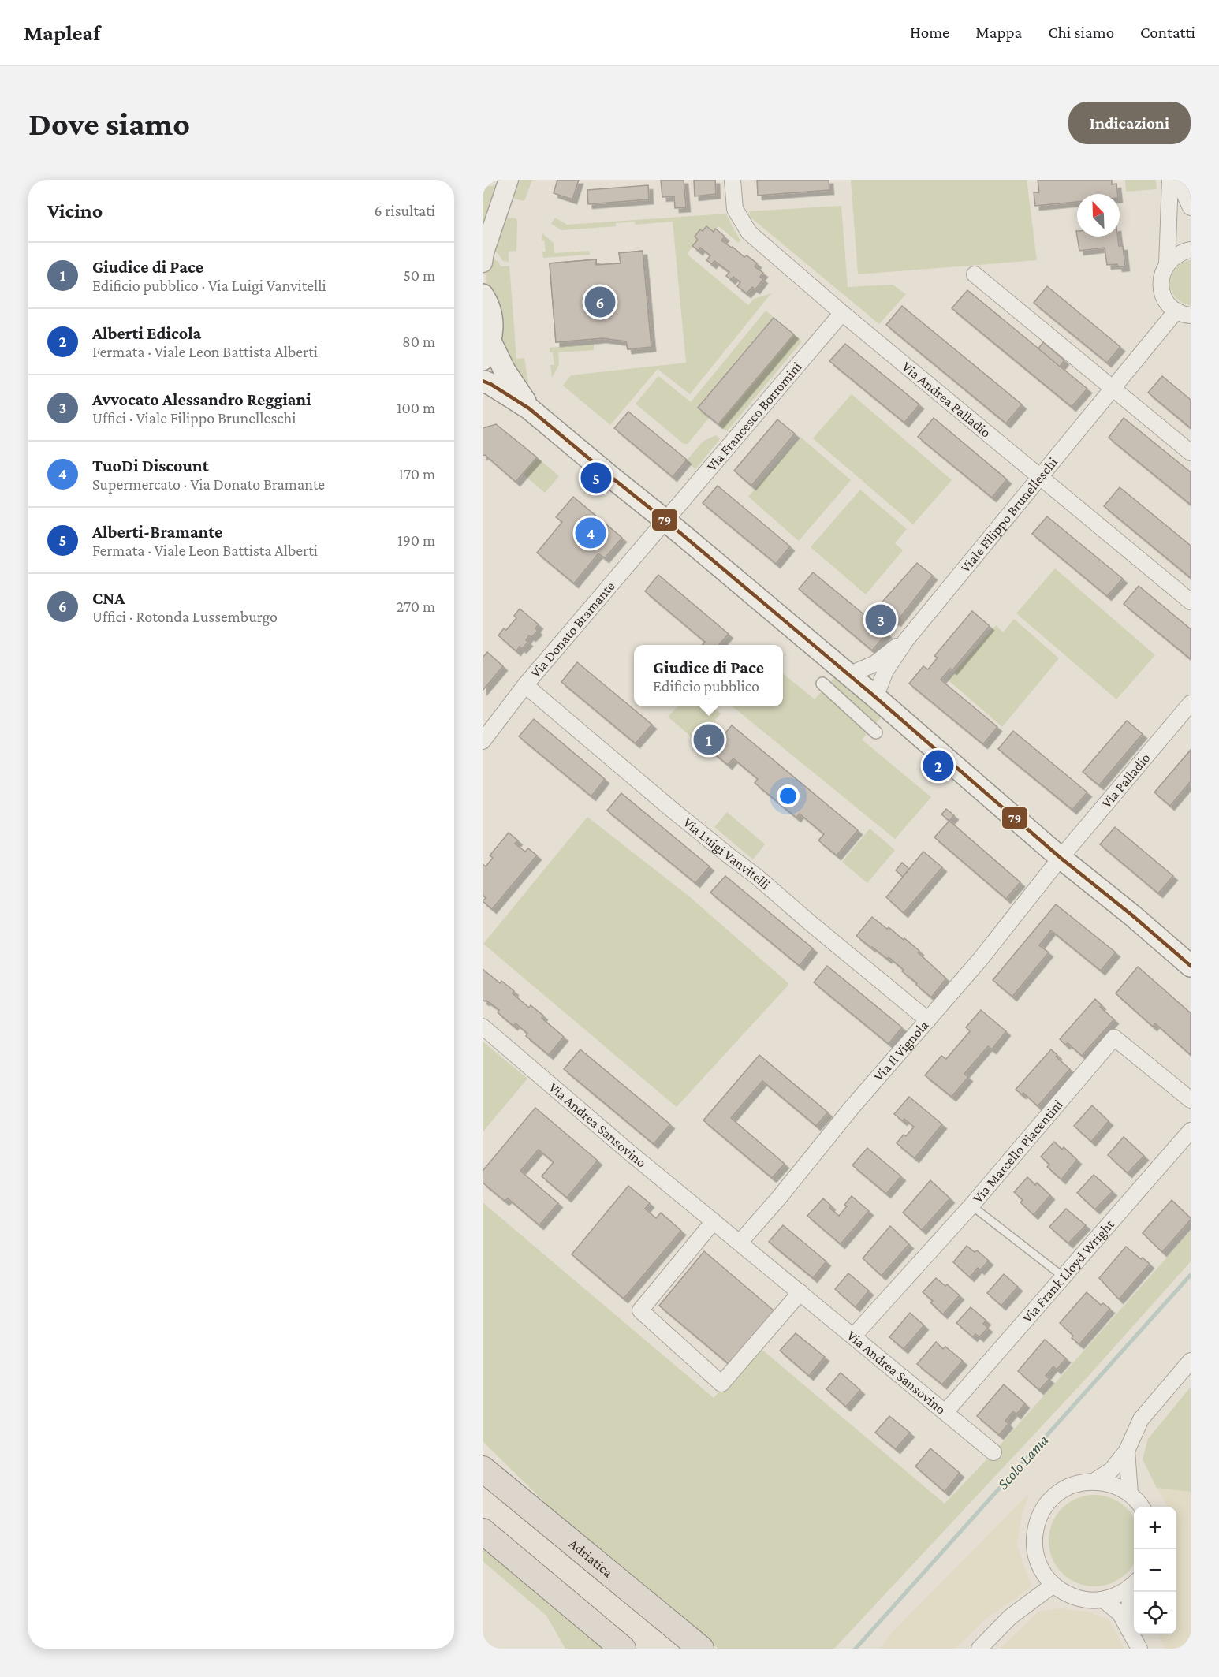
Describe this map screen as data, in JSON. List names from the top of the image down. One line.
{"streets":{"highway":["Adriatica"],"street":["Via Andrea Palladio","Via Francesco Borromini","Viale Filippo Brunelleschi","Via Donato Bramante","Via Palladio","Via Luigi Vanvitelli","Via Il Vignola","Via Andrea Sansovino","Via Marcello Piacentini","Via Frank Lloyd Wright"]},"crossings":[["Via Andrea Palladio","Via Francesco Borromini"],["Via Andrea Palladio","Viale Filippo Brunelleschi"],["Via Francesco Borromini","Via Donato Bramante"],["Via Donato Bramante","Via Luigi Vanvitelli"],["Via Palladio","Via Il Vignola"],["Via Luigi Vanvitelli","Via Il Vignola"],["Via Il Vignola","Via Andrea Sansovino"],["Via Andrea Sansovino","Via Marcello Piacentini"],["Via Andrea Sansovino","Via Frank Lloyd Wright"]],"water":["Scolo Lama"],"lines":["transit line 79"],"north":"top left","page":{"header":"Mapleaf","nav":["Home","Mappa","Chi siamo","Contatti"],"buttons":"Indicazioni","title":"Dove siamo","heading":["Vicino","6 risultati"],"list":[{"mark":"1","name":"Giudice di Pace","note":"Edificio pubblico · Via Luigi Vanvitelli","value":"50 m"},{"mark":"2","name":"Alberti Edicola","note":"Fermata · Viale Leon Battista Alberti","value":"80 m"},{"mark":"3","name":"Avvocato Alessandro Reggiani","note":"Uffici · Viale Filippo Brunelleschi","value":"100 m"},{"mark":"4","name":"TuoDi Discount","note":"Supermercato · Via Donato Bramante","value":"170 m"},{"mark":"5","name":"Alberti-Bramante","note":"Fermata · Viale Leon Battista Alberti","value":"190 m"},{"mark":"6","name":"CNA","note":"Uffici · Rotonda Lussemburgo","value":"270 m"}],"pins":["6","5","4","3","1","2"],"popup":["Giudice di Pace","Edificio pubblico"],"map_buttons":["+","−"]}}
